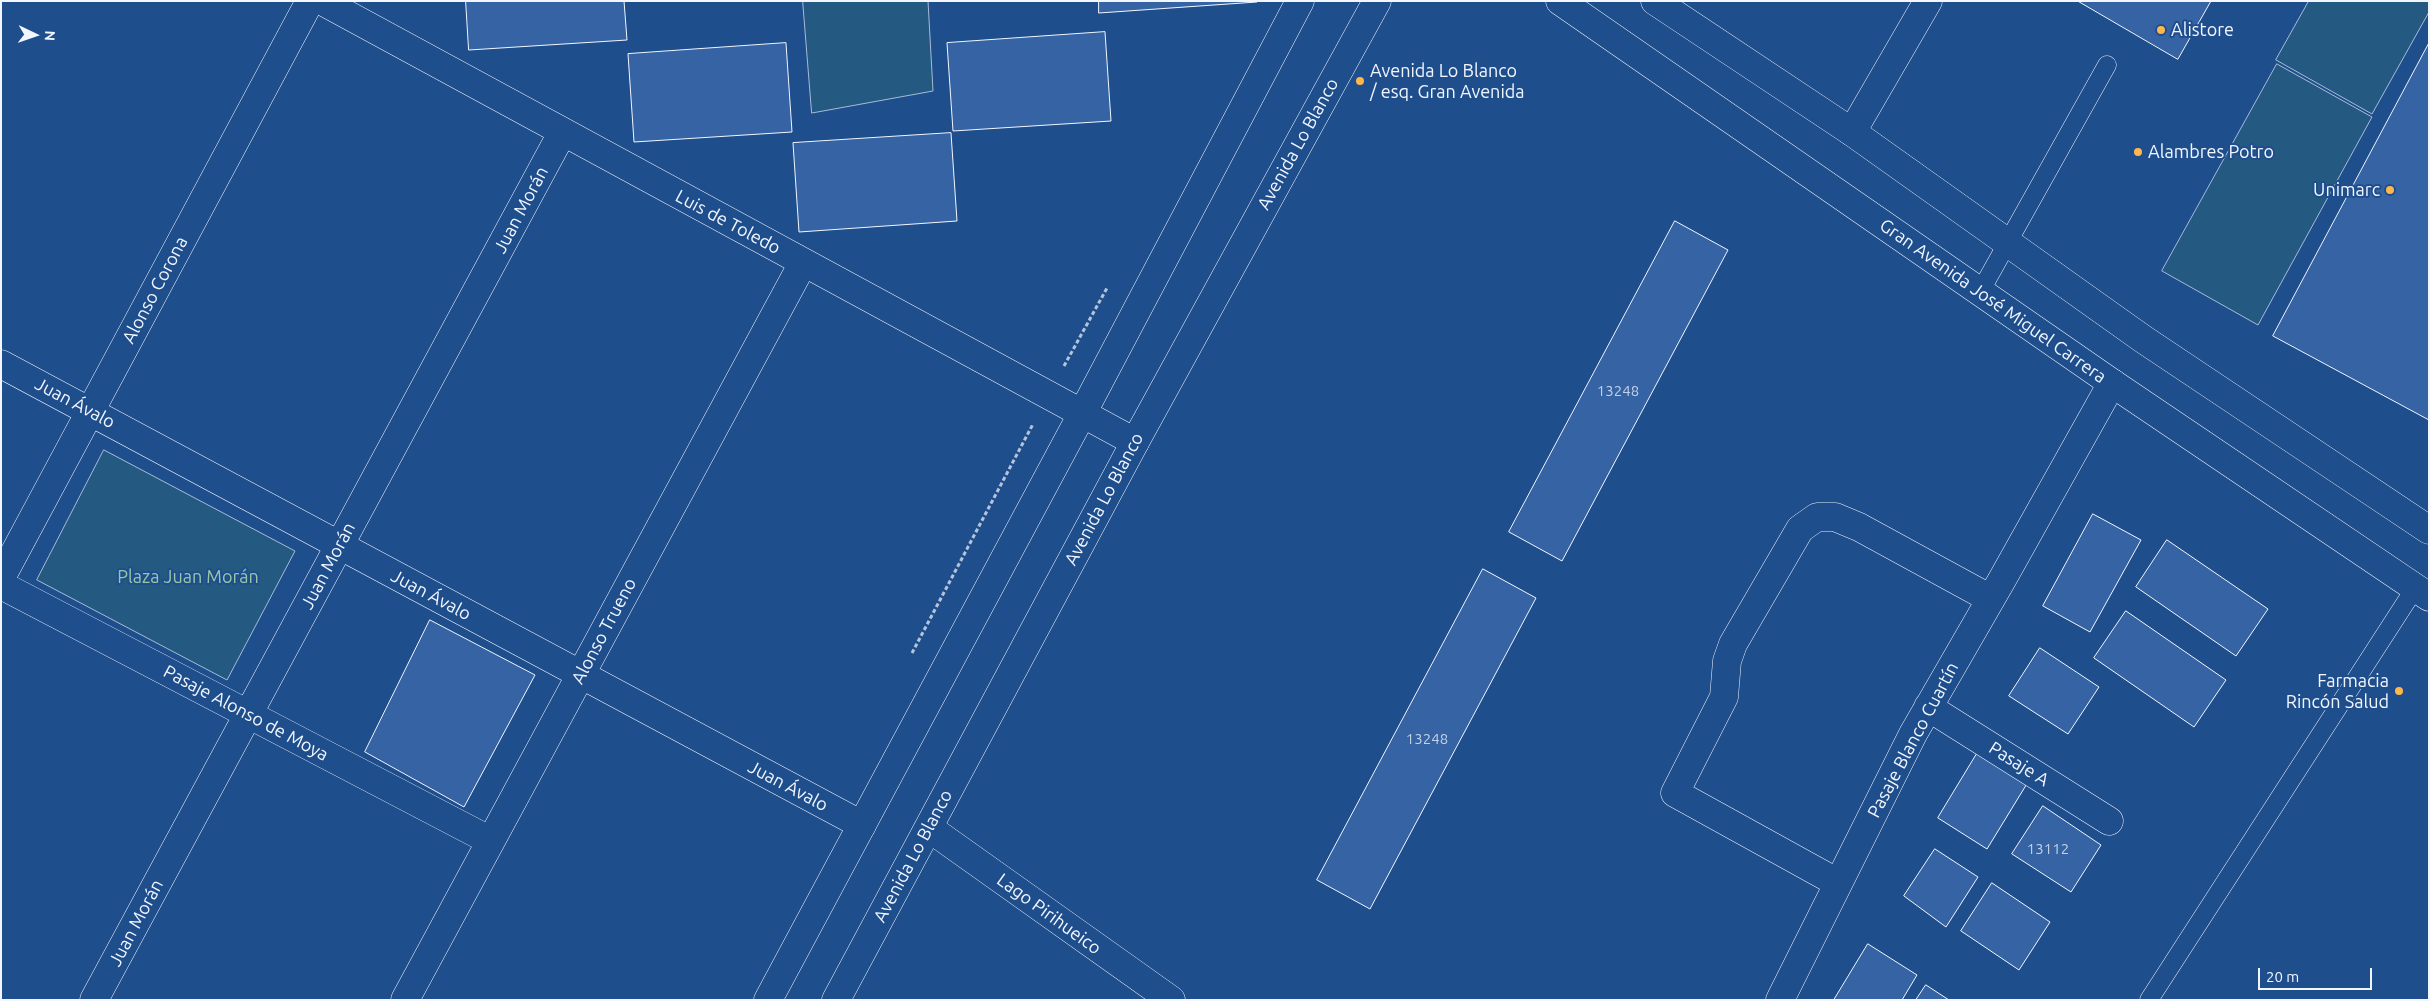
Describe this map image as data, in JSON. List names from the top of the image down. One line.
{"streets":{"street":["Avenida Lo Blanco","Juan Morán","Luis de Toledo","Alonso Corona","Gran Avenida José Miguel Carrera","Juan Ávalo","Alonso Trueno","Pasaje Alonso de Moya","Pasaje Blanco Cuartín","Pasaje A","Lago Pirihueico"]},"crossings":[["Avenida Lo Blanco","Luis de Toledo"],["Avenida Lo Blanco","Lago Pirihueico"],["Juan Morán","Luis de Toledo"],["Juan Morán","Juan Ávalo"],["Juan Morán","Pasaje Alonso de Moya"],["Luis de Toledo","Alonso Trueno"],["Alonso Corona","Juan Ávalo"],["Gran Avenida José Miguel Carrera","Pasaje Blanco Cuartín"],["Juan Ávalo","Alonso Trueno"],["Alonso Trueno","Pasaje Alonso de Moya"],["Pasaje Blanco Cuartín","Pasaje A"]],"parks":["Plaza Juan Morán"],"places":["Alistore","Avenida Lo Blanco / esq. Gran Avenida","Alambres Potro","Unimarc","Farmacia Rincón Salud"],"house_numbers":["13248","13248","13112"],"scale_bar":"20 m","north":"right"}
